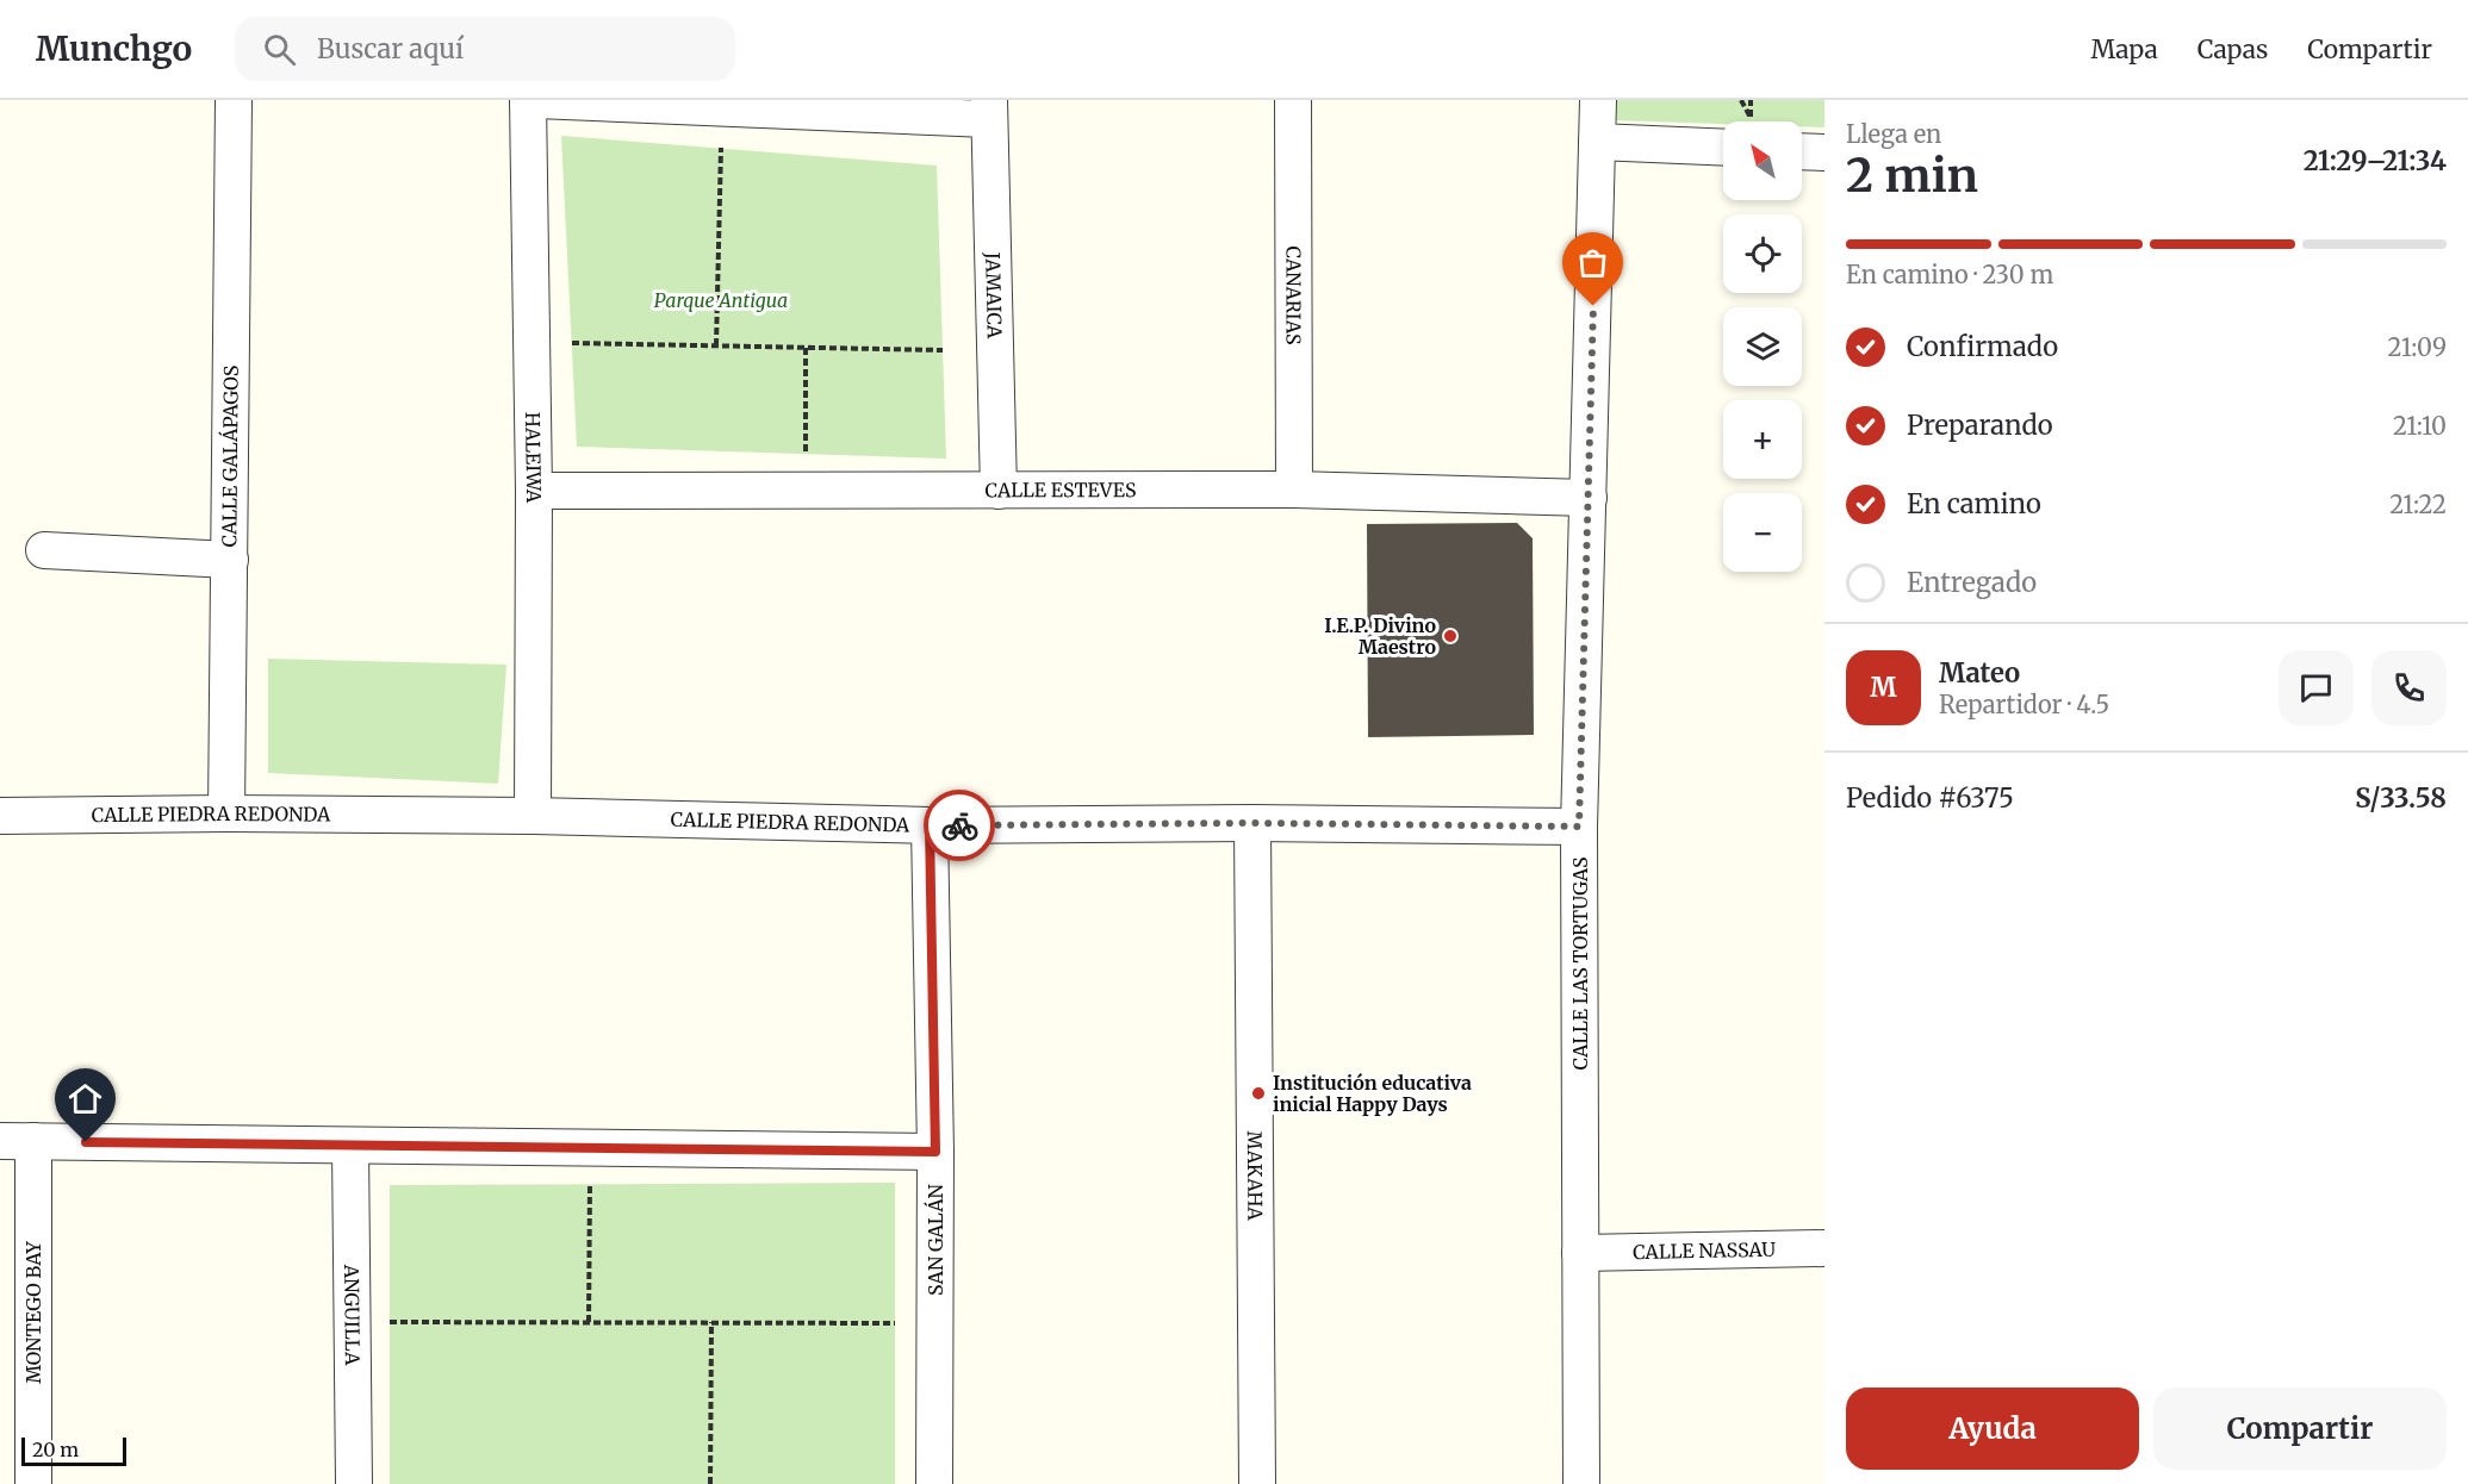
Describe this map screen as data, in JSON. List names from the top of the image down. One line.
{"streets":{"street":["JAMAICA","CANARIAS","CALLE GALÁPAGOS","HALEIWA","CALLE ESTEVES","CALLE PIEDRA REDONDA","CALLE LAS TORTUGAS","MAKAHA","SAN GALÁN","CALLE NASSAU","MONTEGO BAY","ANGUILLA"]},"crossings":[["JAMAICA","CALLE ESTEVES"],["CANARIAS","CALLE ESTEVES"],["CALLE GALÁPAGOS","CALLE PIEDRA REDONDA"],["HALEIWA","CALLE ESTEVES"],["HALEIWA","CALLE PIEDRA REDONDA"],["CALLE ESTEVES","CALLE LAS TORTUGAS"],["CALLE PIEDRA REDONDA","CALLE LAS TORTUGAS"],["CALLE PIEDRA REDONDA","MAKAHA"],["CALLE PIEDRA REDONDA","SAN GALÁN"],["CALLE LAS TORTUGAS","CALLE NASSAU"]],"parks":["Parque Antigua"],"places":["I.E.P. Divino Maestro","Institución educativa inicial Happy Days"],"scale_bar":"20 m","north":"top left","page":{"header":"Munchgo","search":"Buscar aquí","nav":["Mapa","Capas","Compartir"],"heading":["2 min","Llega en","21:29–21:34"],"panel":["Mateo","Repartidor · 4.5","Pedido #6375","S/33.58"],"map_buttons":["+","−"],"bar":"En camino · 230 m","list":[["Confirmado","21:09"],["Preparando","21:10"],["En camino","21:22"],"Entregado"],"round":"M","buttons":["Ayuda","Compartir"],"scale":"20 m"}}
